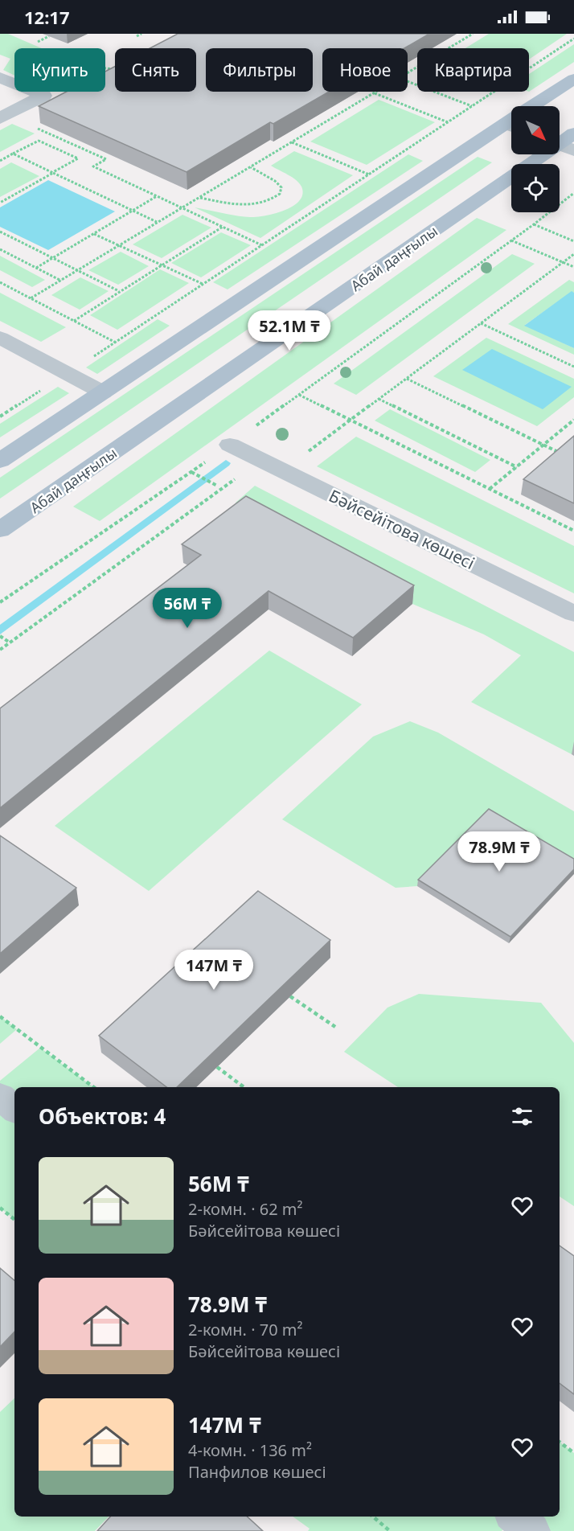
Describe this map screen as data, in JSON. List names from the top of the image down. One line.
{"streets":{"main road":["Абай даңғылы"],"street":["Бәйсейітова көшесі"]},"north":"bottom right","page":{"status":"12:17","chip":["Купить","Снять","Фильтры","Новое","Квартира"],"price":["52.1M ₸","56M ₸","78.9M ₸","147M ₸"],"heading":"Объектов: 4","list":[{"name":"56M ₸","note":"2-комн. · 62 m² · Бәйсейітова көшесі"},{"name":"78.9M ₸","note":"2-комн. · 70 m² · Бәйсейітова көшесі"},{"name":"147M ₸","note":"4-комн. · 136 m² · Панфилов көшесі"}]}}
